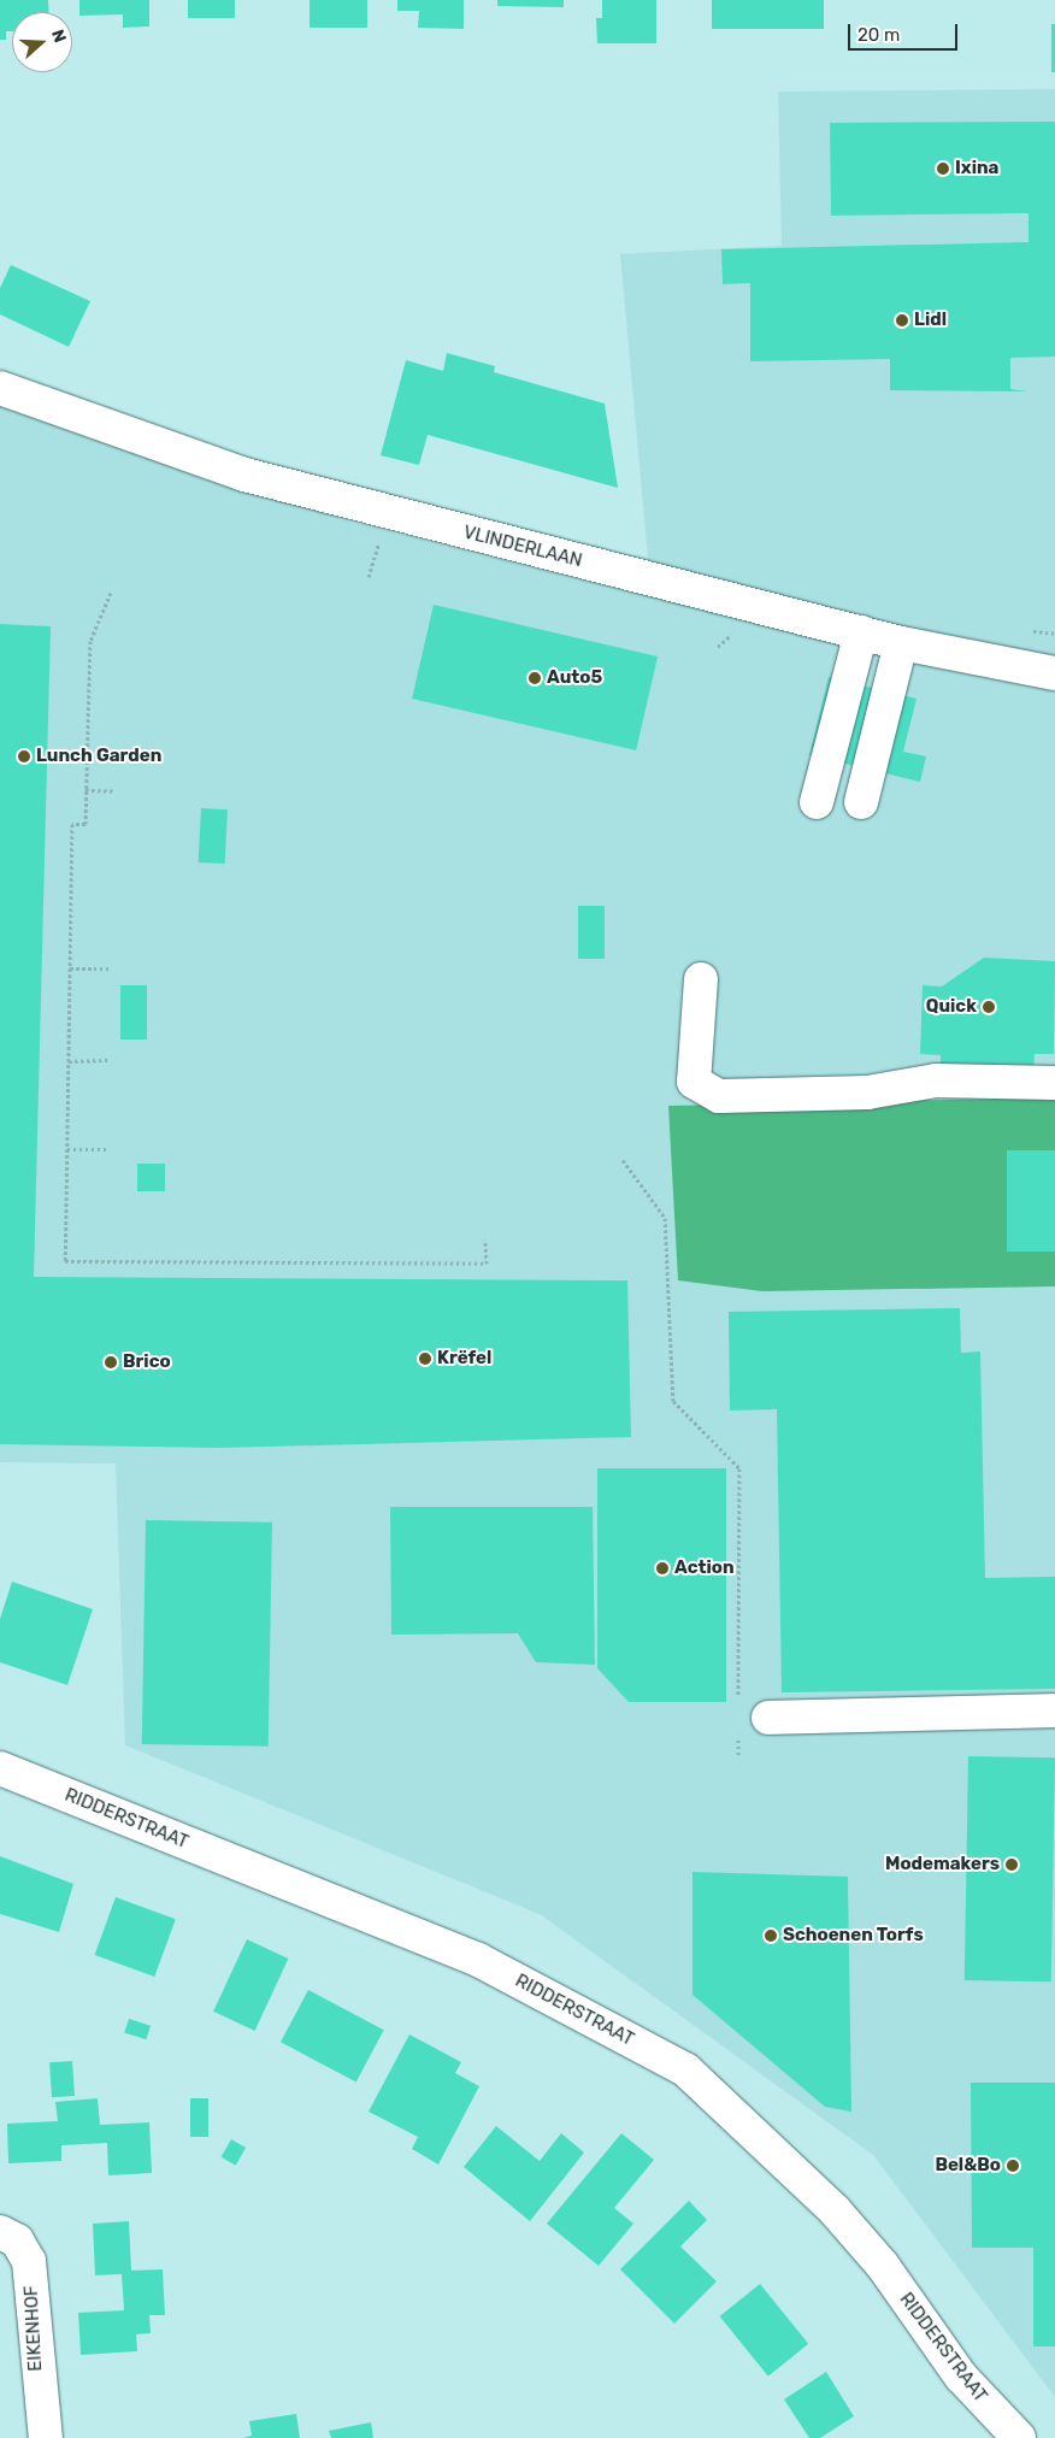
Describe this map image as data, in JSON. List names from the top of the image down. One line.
{"streets":{"street":["VLINDERLAAN","RIDDERSTRAAT","EIKENHOF"]},"places":["Ixina","Lidl","Auto5","Lunch Garden","Quick","Krëfel","Brico","Action","Modemakers","Schoenen Torfs","Bel&Bo"],"scale_bar":"20 m","north":"right"}
